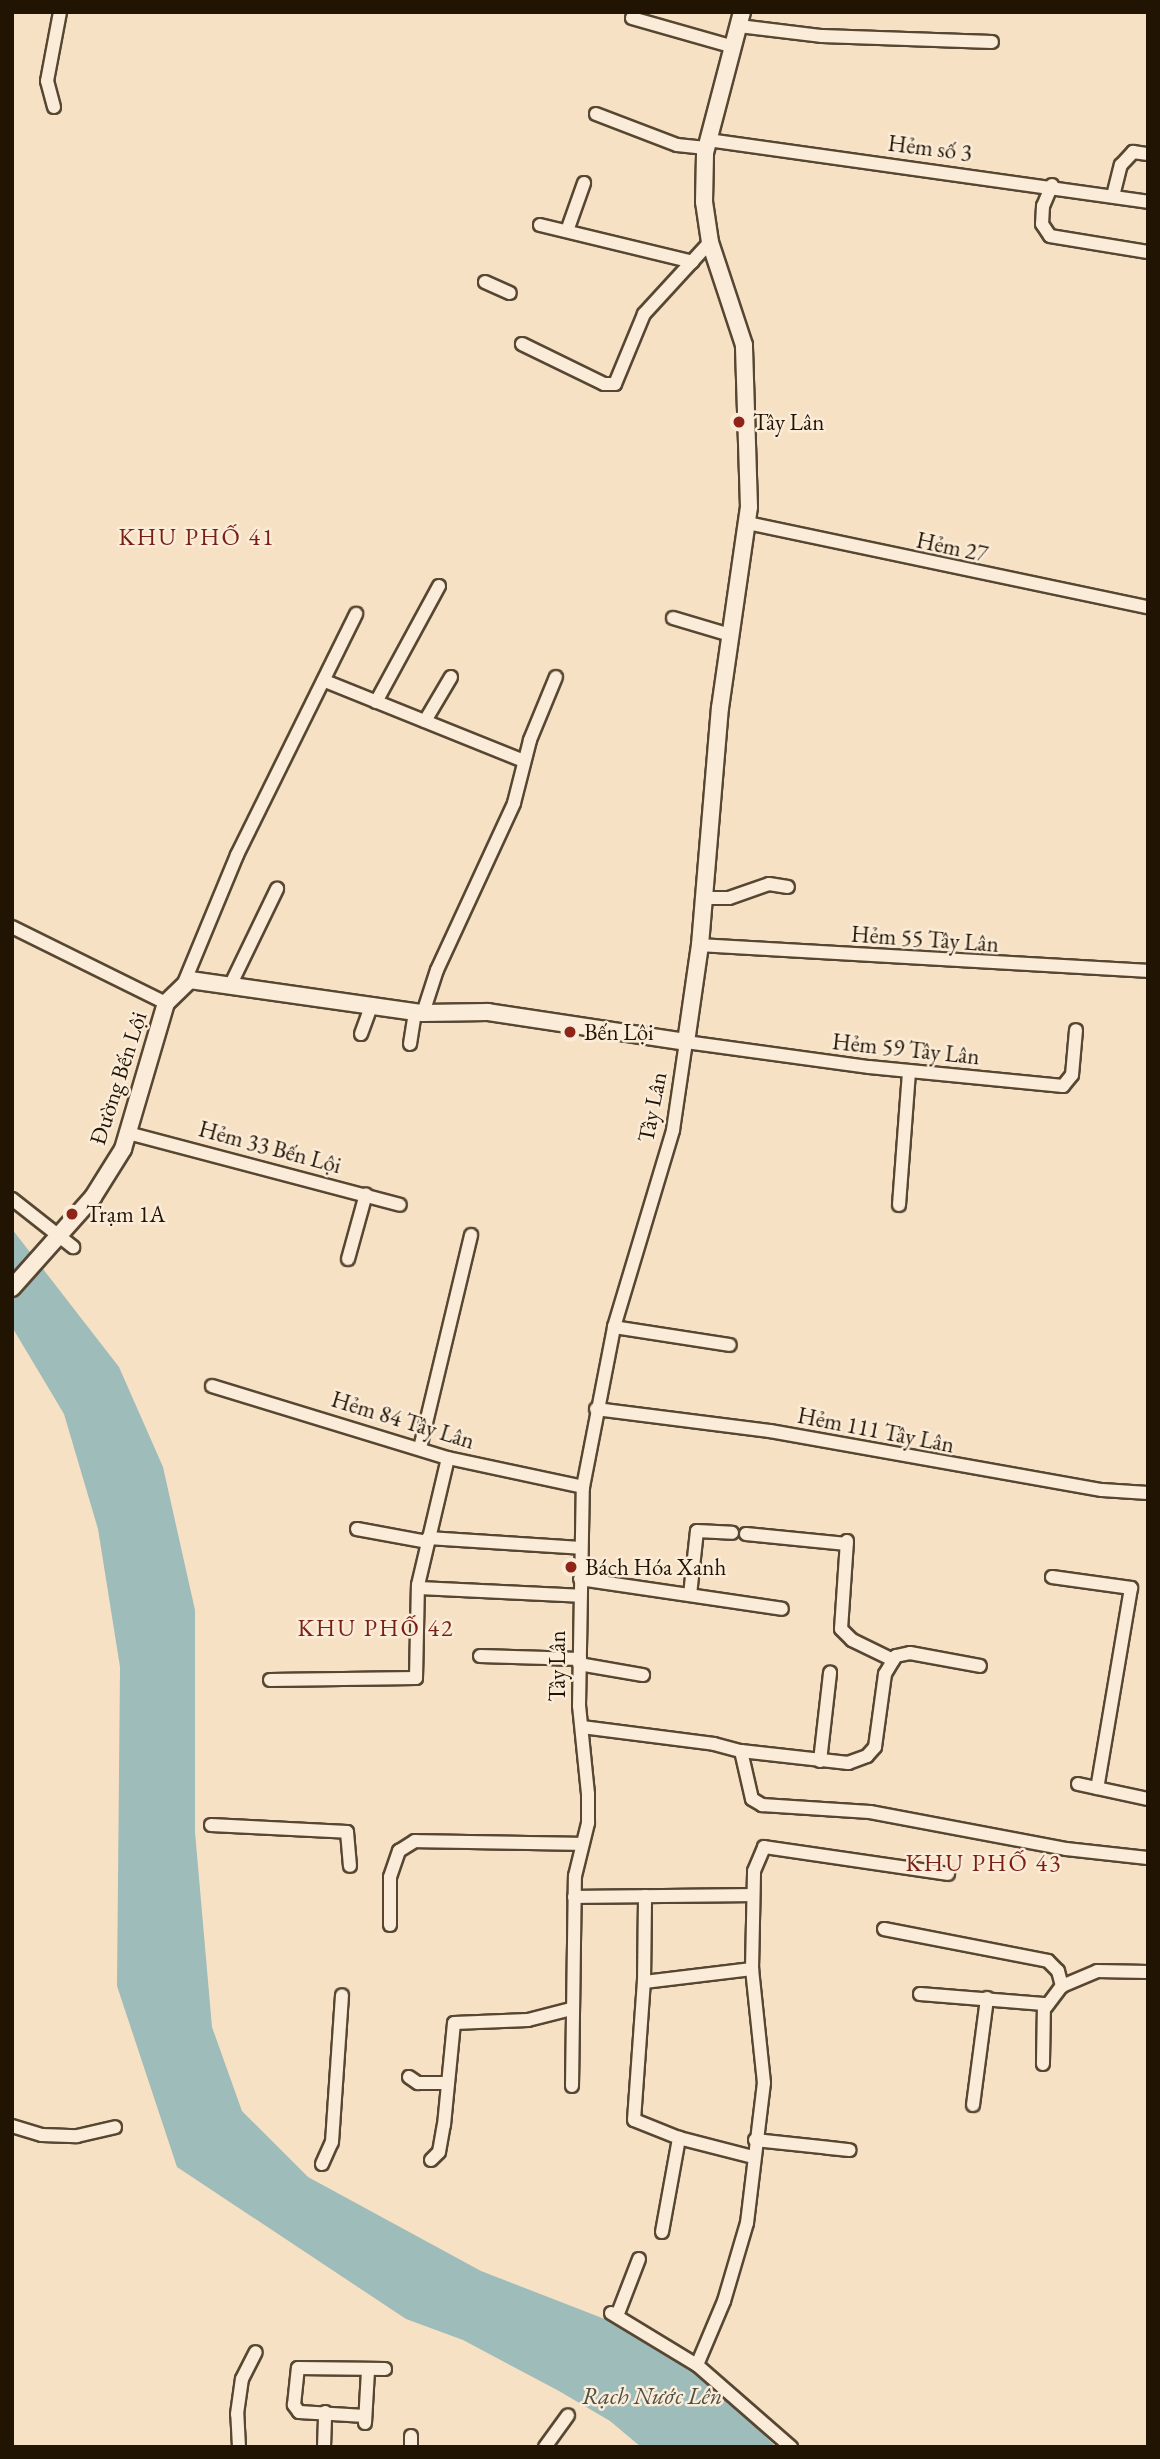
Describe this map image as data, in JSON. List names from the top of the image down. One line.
{"streets":{"street":["Hẻm số 3","Hẻm 27","Hẻm 55 Tây Lân","Hẻm 59 Tây Lân","Đường Bến Lội","Tây Lân","Hẻm 33 Bến Lội","Hẻm 84 Tây Lân","Hẻm 111 Tây Lân"]},"crossings":[["Hẻm số 3","Tây Lân"],["Hẻm 27","Tây Lân"],["Hẻm 55 Tây Lân","Tây Lân"],["Hẻm 59 Tây Lân","Tây Lân"],["Đường Bến Lội","Hẻm 33 Bến Lội"],["Tây Lân","Hẻm 84 Tây Lân"],["Tây Lân","Hẻm 111 Tây Lân"]],"districts":["KHU PHỐ 41","KHU PHỐ 42","KHU PHỐ 43"],"water":["Rạch Nước Lên"],"places":["Tây Lân","Bến Lội","Trạm 1A","Bách Hóa Xanh"]}
